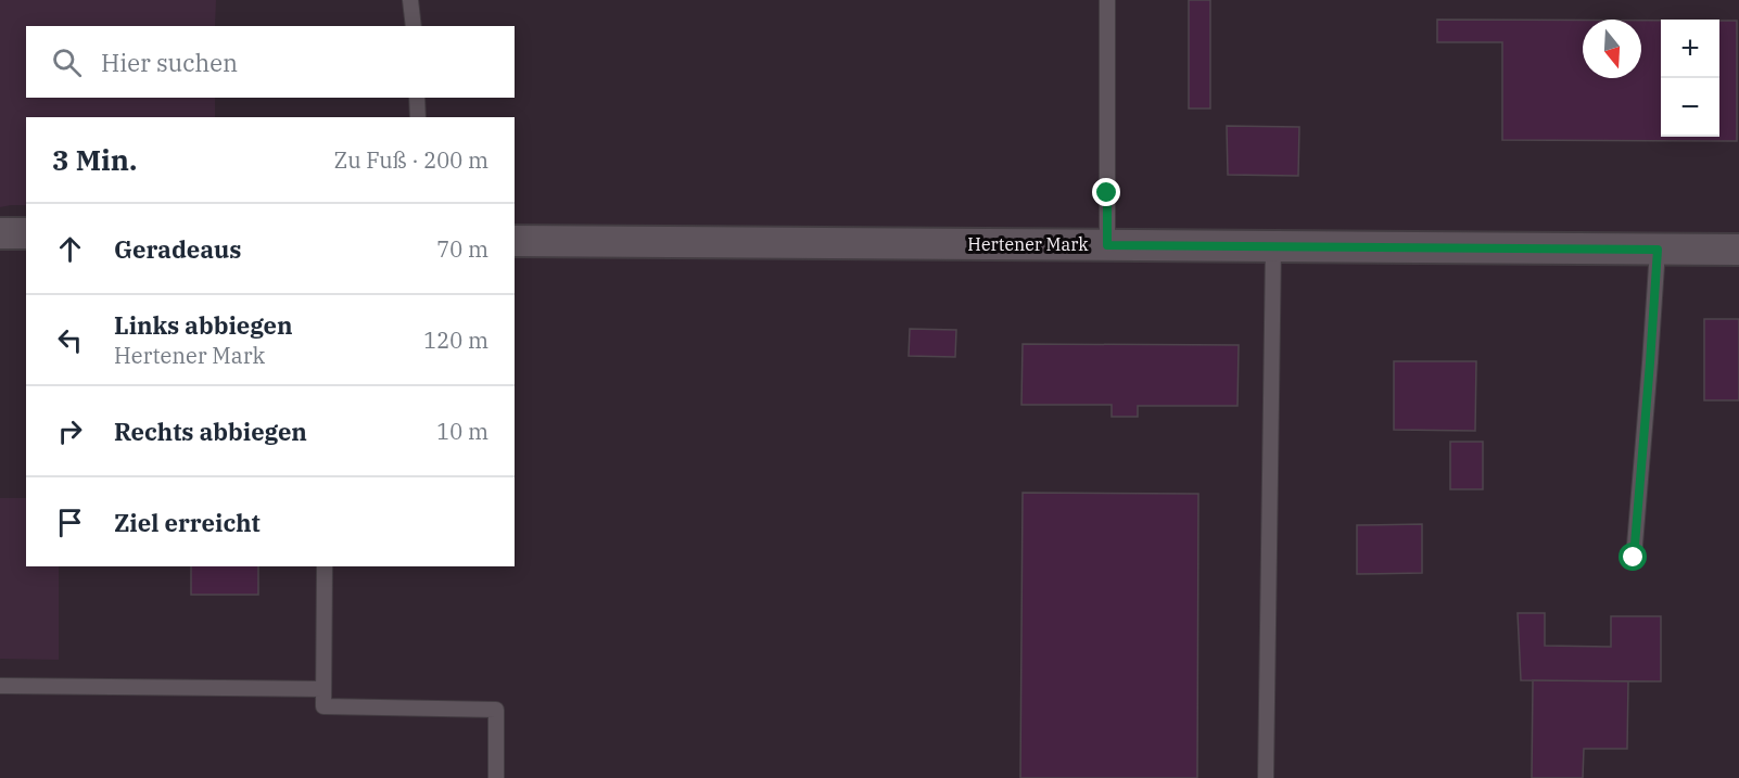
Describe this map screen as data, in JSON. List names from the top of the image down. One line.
{"streets":{"street":["Hertener Mark"]},"north":"bottom","page":{"map_buttons":["+","−"],"search":"Hier suchen","heading":["3 Min.","Zu Fuß · 200 m"],"list":[["Geradeaus","70 m"],["Links abbiegen","Hertener Mark","120 m"],["Rechts abbiegen","10 m"],"Ziel erreicht"]}}
